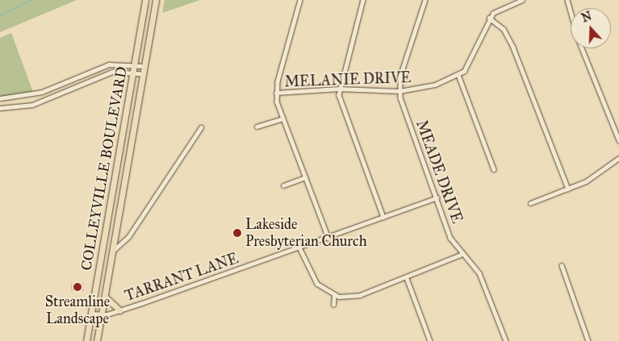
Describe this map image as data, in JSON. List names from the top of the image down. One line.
{"streets":{"main road":["COLLEYVILLE BOULEVARD"],"street":["MELANIE DRIVE","MEADE DRIVE","TARRANT LANE"]},"crossings":[["MELANIE DRIVE","MEADE DRIVE"],["COLLEYVILLE BOULEVARD","TARRANT LANE"],["MEADE DRIVE","TARRANT LANE"]],"places":["Lakeside Presbyterian Church","Streamline Landscape"],"north":"top"}
